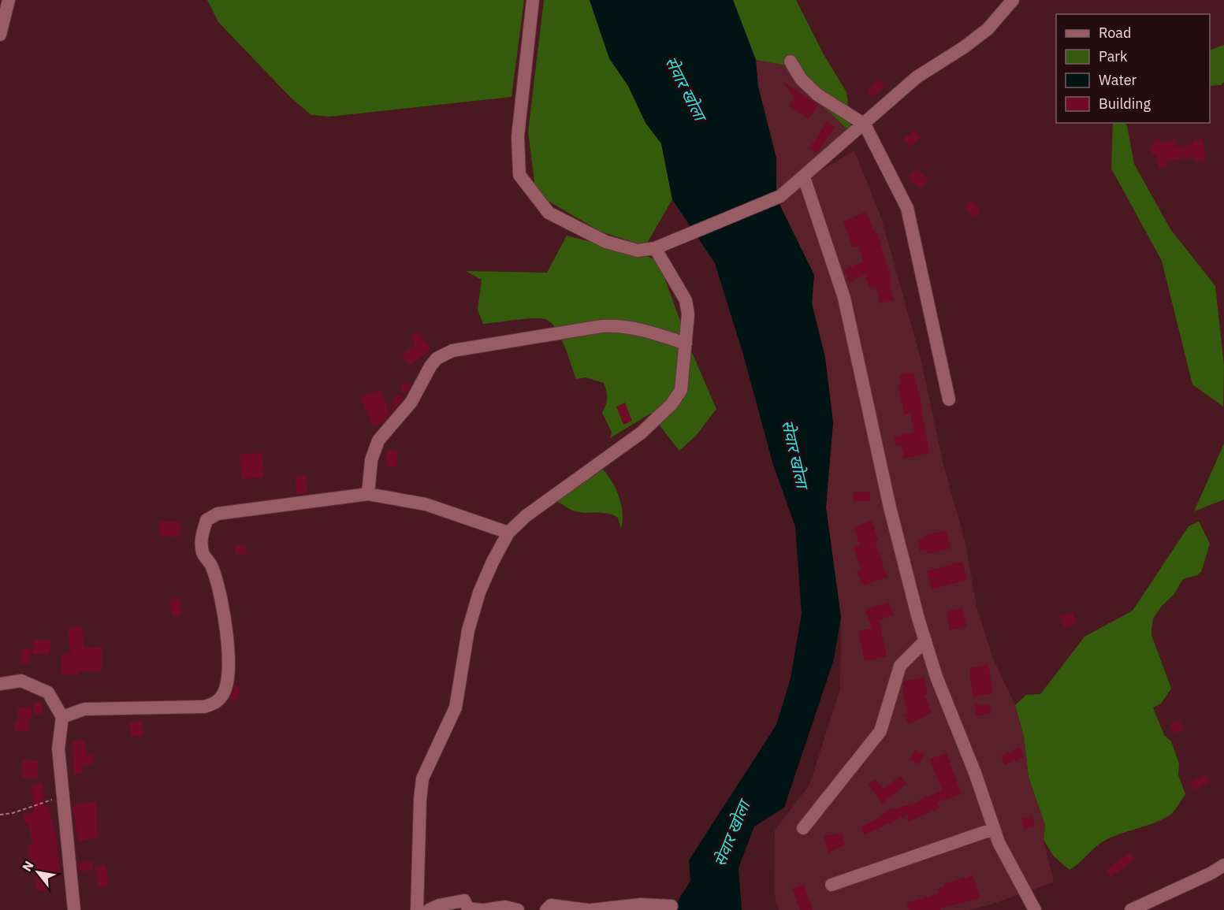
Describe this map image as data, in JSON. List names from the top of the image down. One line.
{"water":["सेवार खोला"],"legend":["Road","Park","Water","Building"],"north":"top left"}
